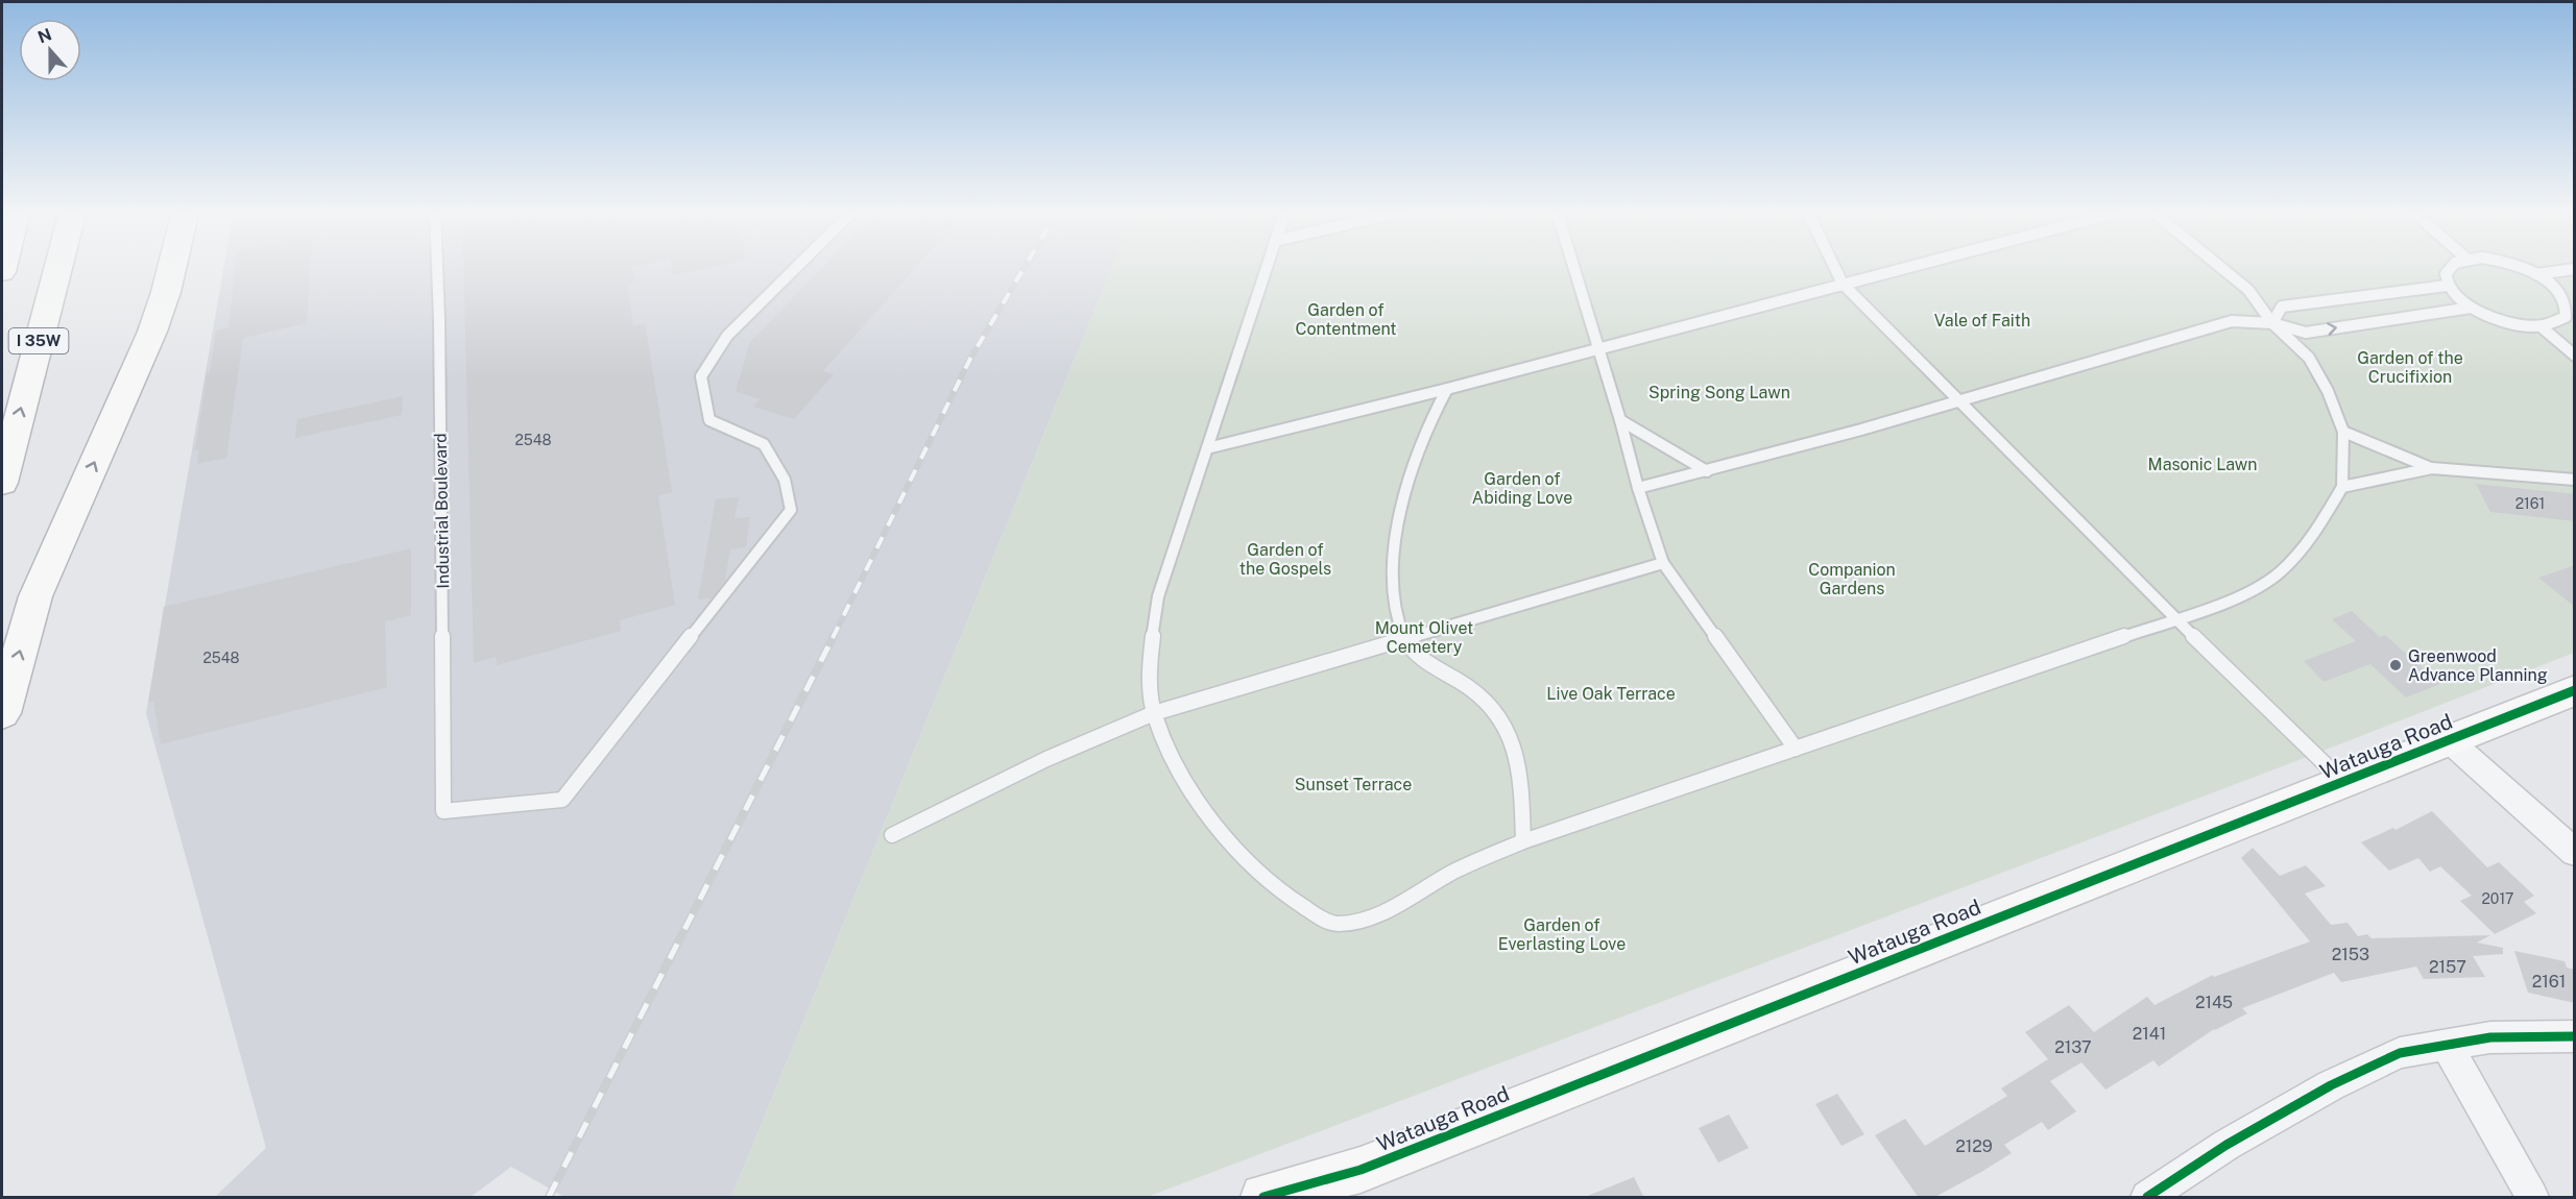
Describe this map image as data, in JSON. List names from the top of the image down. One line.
{"streets":{"main road":["I 35W","Watauga Road"],"lane":["Industrial Boulevard"]},"parks":["Garden of Contentment","Vale of Faith","Garden of the Crucifixion","Spring Song Lawn","Masonic Lawn","Garden of Abiding Love","Garden of the Gospels","Companion Gardens","Mount Olivet Cemetery","Live Oak Terrace","Sunset Terrace","Garden of Everlasting Love"],"places":["Greenwood Advance Planning"],"house_numbers":["2548","2161","2548","2017","2153","2157","2161","2145","2141","2137","2129"],"north":"top"}
